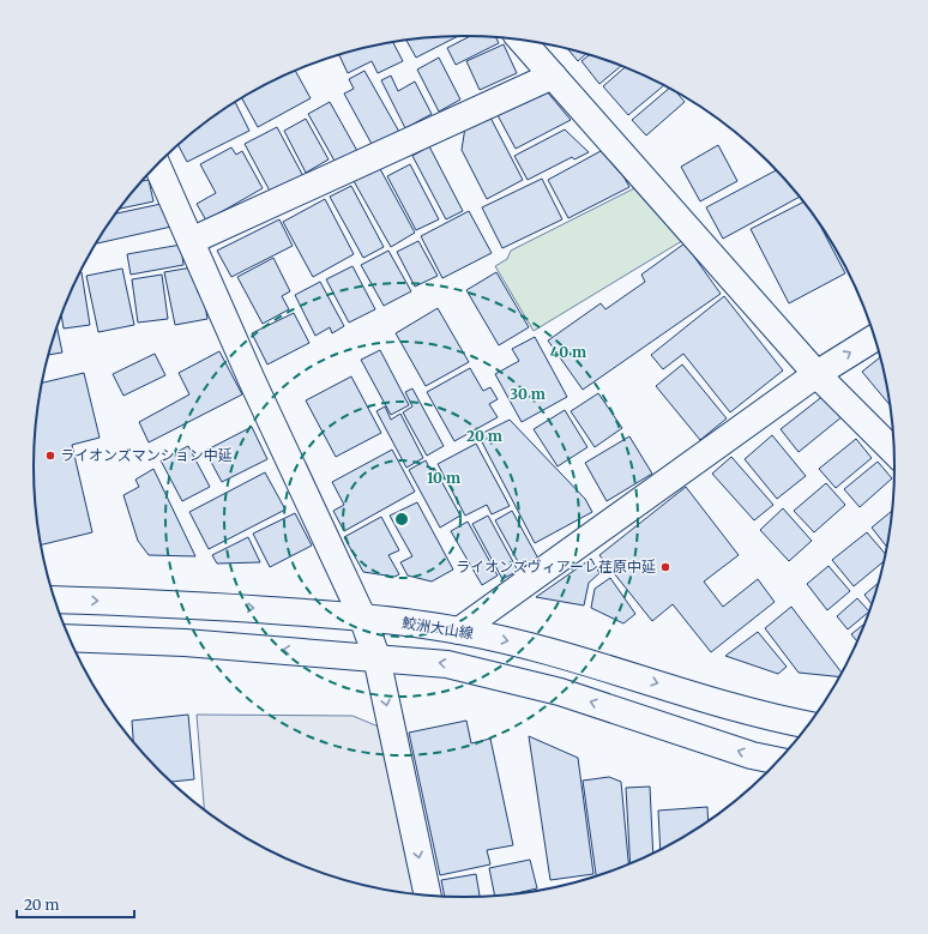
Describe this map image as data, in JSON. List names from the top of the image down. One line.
{"streets":{"street":["鮫洲大山線"]},"places":["ライオンズマンション中延","ライオンズヴィアーレ荏原中延"],"scale_bar":"20 m","rings":["40 m","30 m","20 m","10 m"]}
